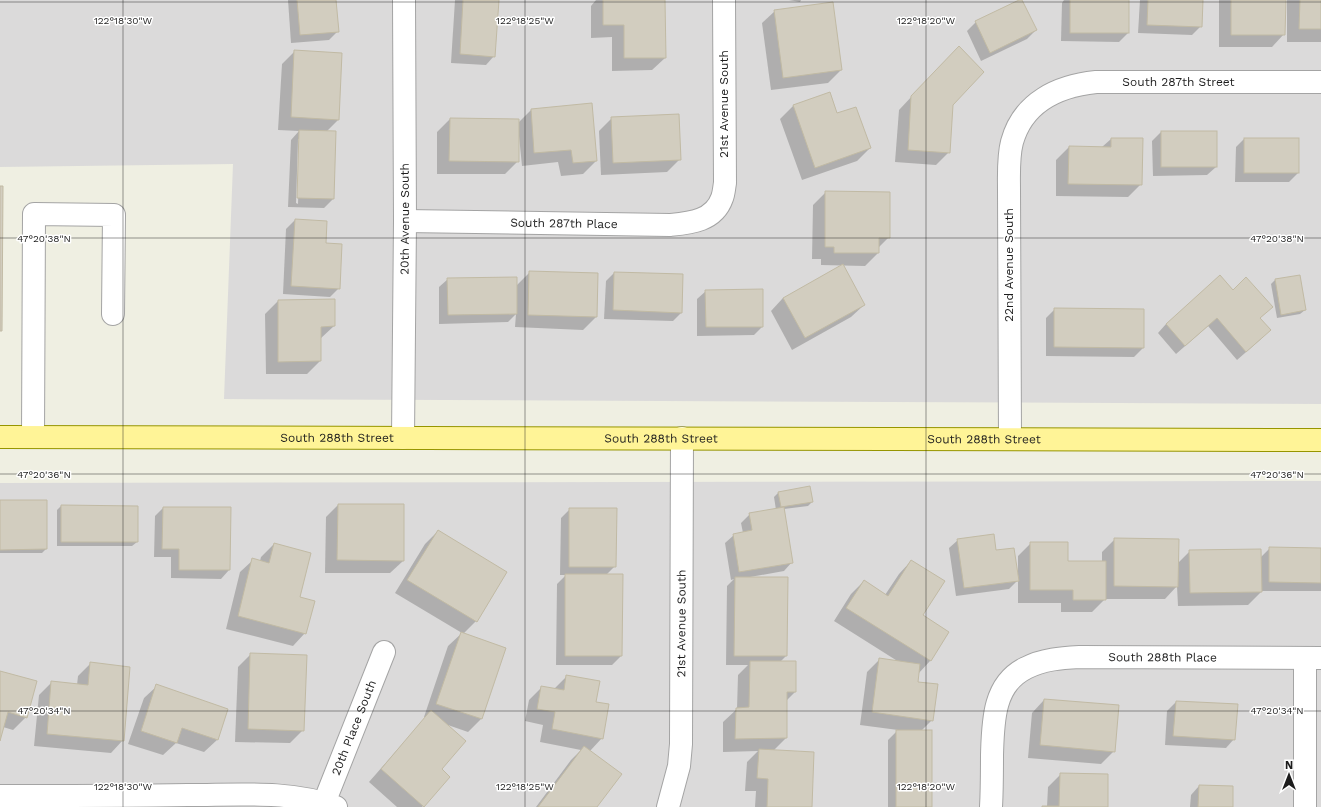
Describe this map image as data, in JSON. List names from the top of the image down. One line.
{"streets":{"main road":["South 288th Street"],"street":["South 287th Street","21st Avenue South","20th Avenue South","South 287th Place","22nd Avenue South","South 288th Place","20th Place South"]},"crossings":[["South 287th Street","22nd Avenue South"],["21st Avenue South","South 287th Place"],["21st Avenue South","South 288th Street"],["20th Avenue South","South 287th Place"],["20th Avenue South","South 288th Street"],["22nd Avenue South","South 288th Street"]],"north":"top","coordinates":["122°18'30\"W","122°18'25\"W","122°18'20\"W","47°20'38\"N","47°20'36\"N","47°20'34\"N"]}
